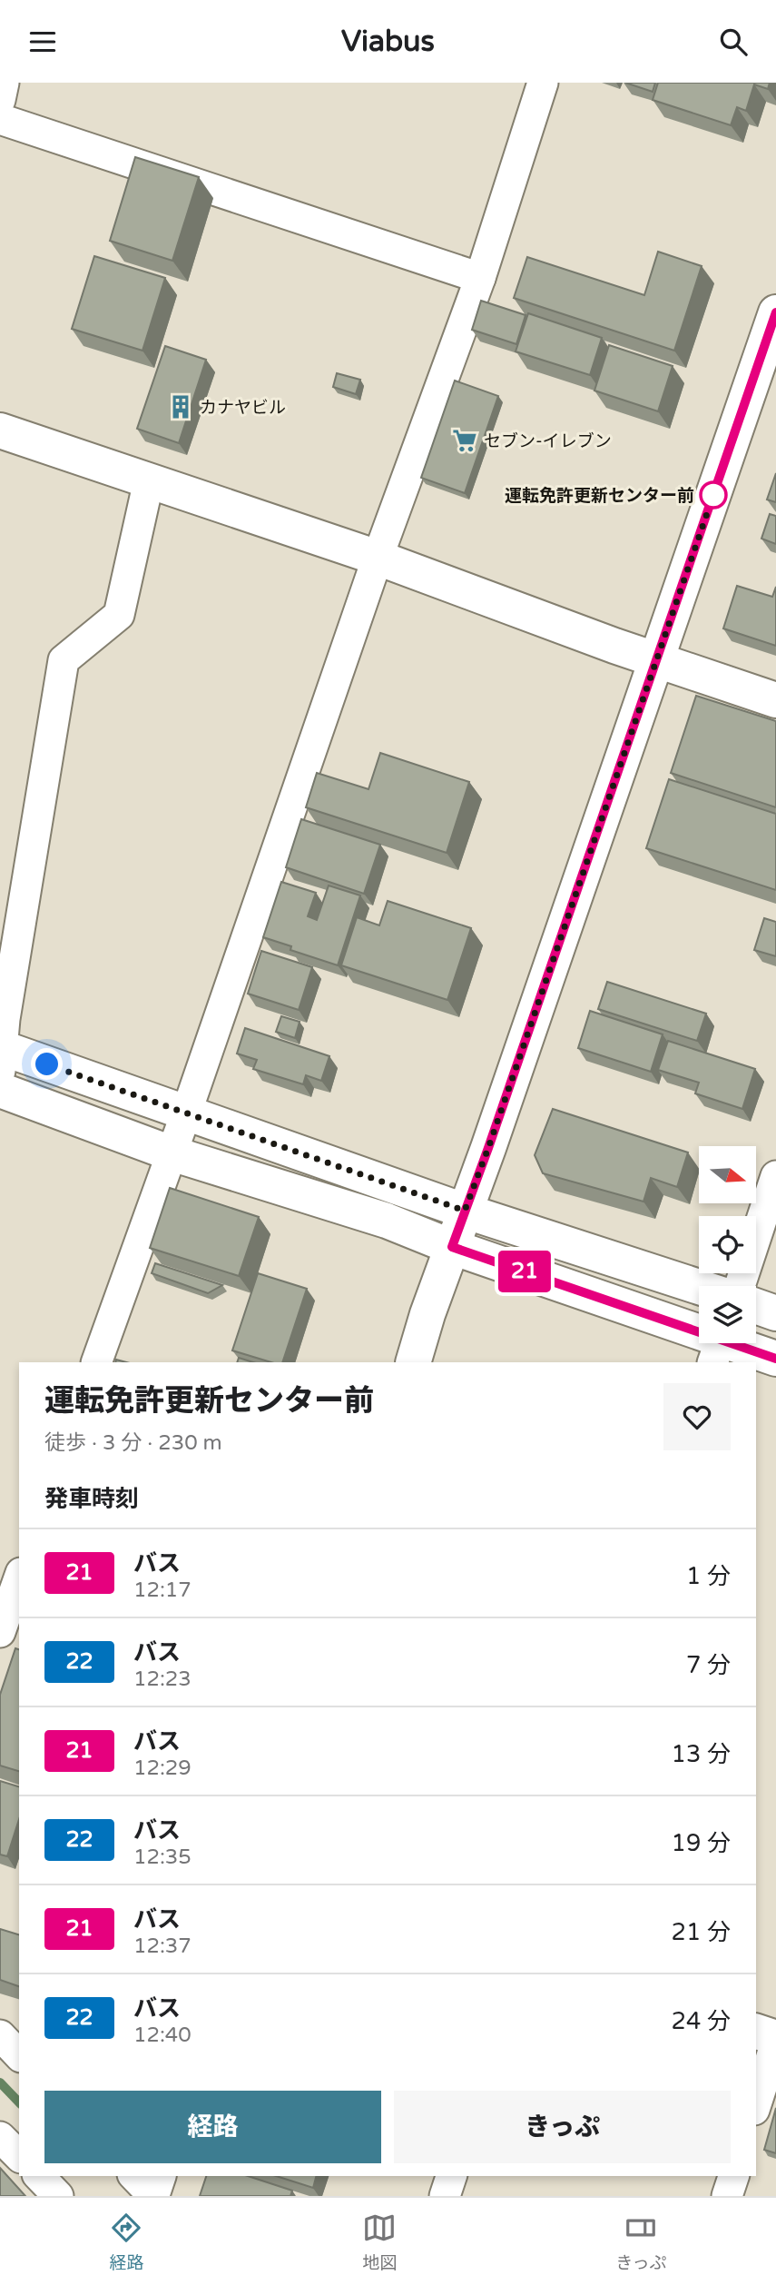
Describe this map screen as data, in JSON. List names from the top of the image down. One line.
{"places":{"building":["カナヤビル"],"supermarket":["セブン-イレブン"],"other":["運転免許更新センター前"]},"lines":["bus line 21"],"north":"right","page":{"header":"Viabus","on_map":"21","heading":[["運転免許更新センター前","徒歩 · 3 分 · 230 m"],"発車時刻"],"list":[{"mark":"21","name":"バス","note":"12:17","value":"1 分"},{"mark":"22","name":"バス","note":"12:23","value":"7 分"},{"mark":"21","name":"バス","note":"12:29","value":"13 分"},{"mark":"22","name":"バス","note":"12:35","value":"19 分"},{"mark":"21","name":"バス","note":"12:37","value":"21 分"},{"mark":"22","name":"バス","note":"12:40","value":"24 分"}],"buttons":["経路","きっぷ"],"tabs":["経路","地図","きっぷ"]}}
